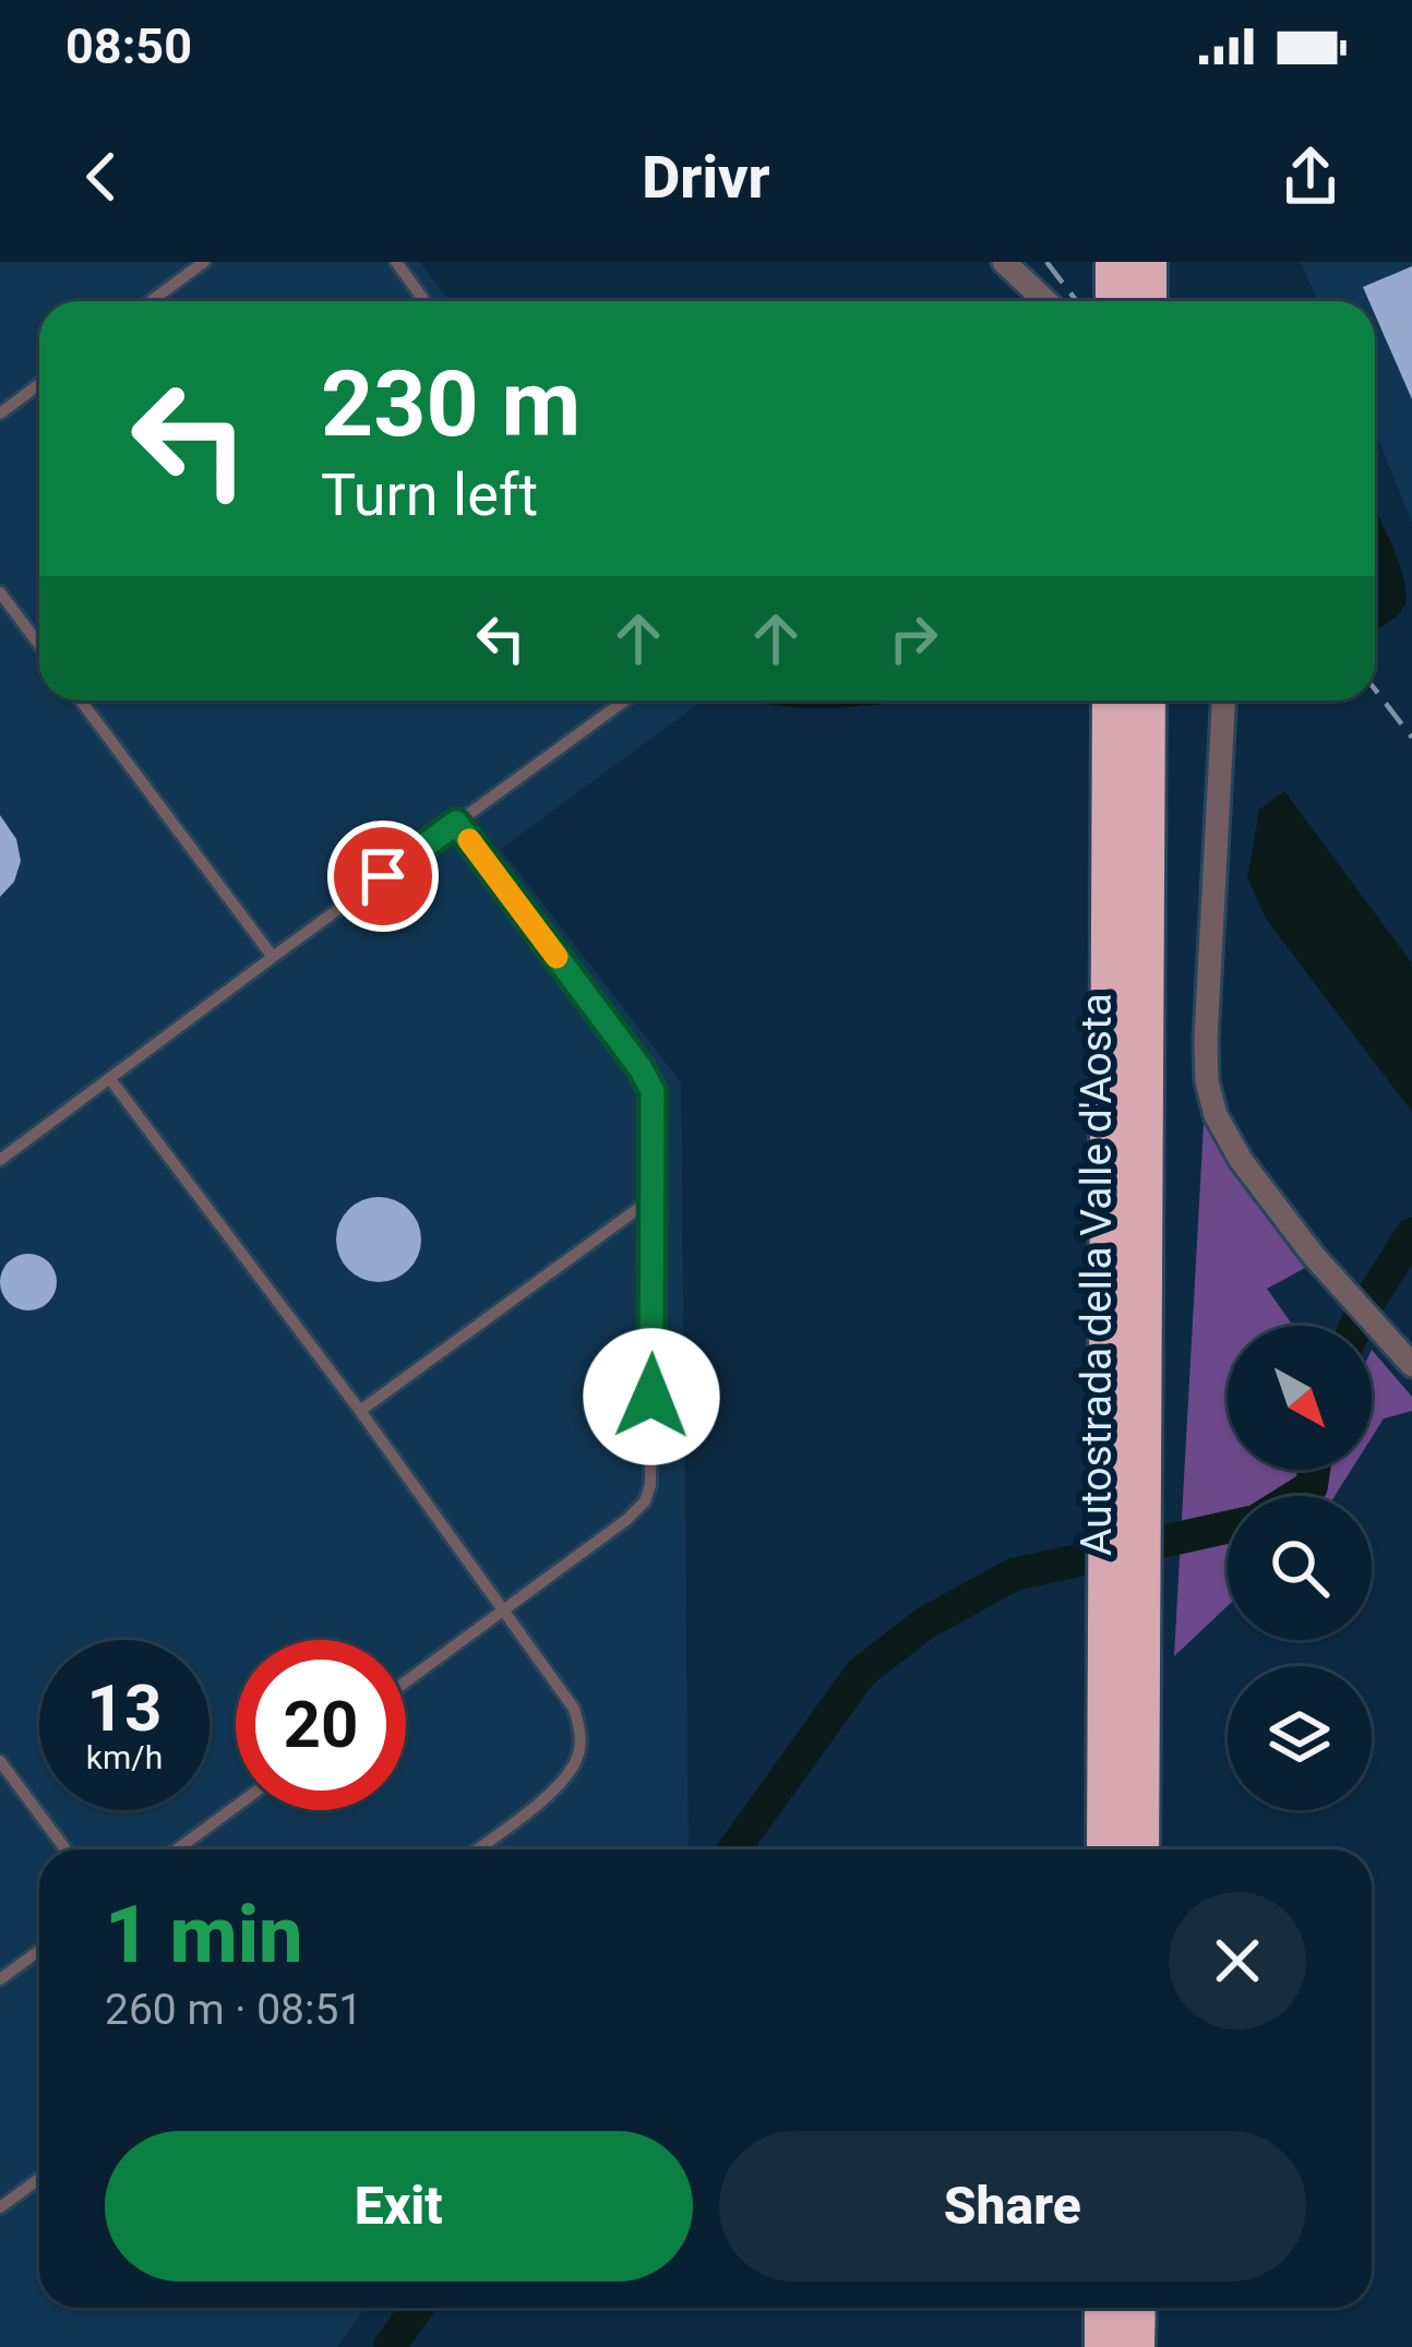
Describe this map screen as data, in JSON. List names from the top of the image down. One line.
{"streets":{"highway":["Autostrada della Valle d'Aosta"]},"north":"bottom right","page":{"status":"08:50","header":"Drivr","turn":["230 m","Turn left"],"speed":"13 km/h","limit":"20","heading":["1 min","260 m · 08:51"],"buttons":["Exit","Share"]}}
